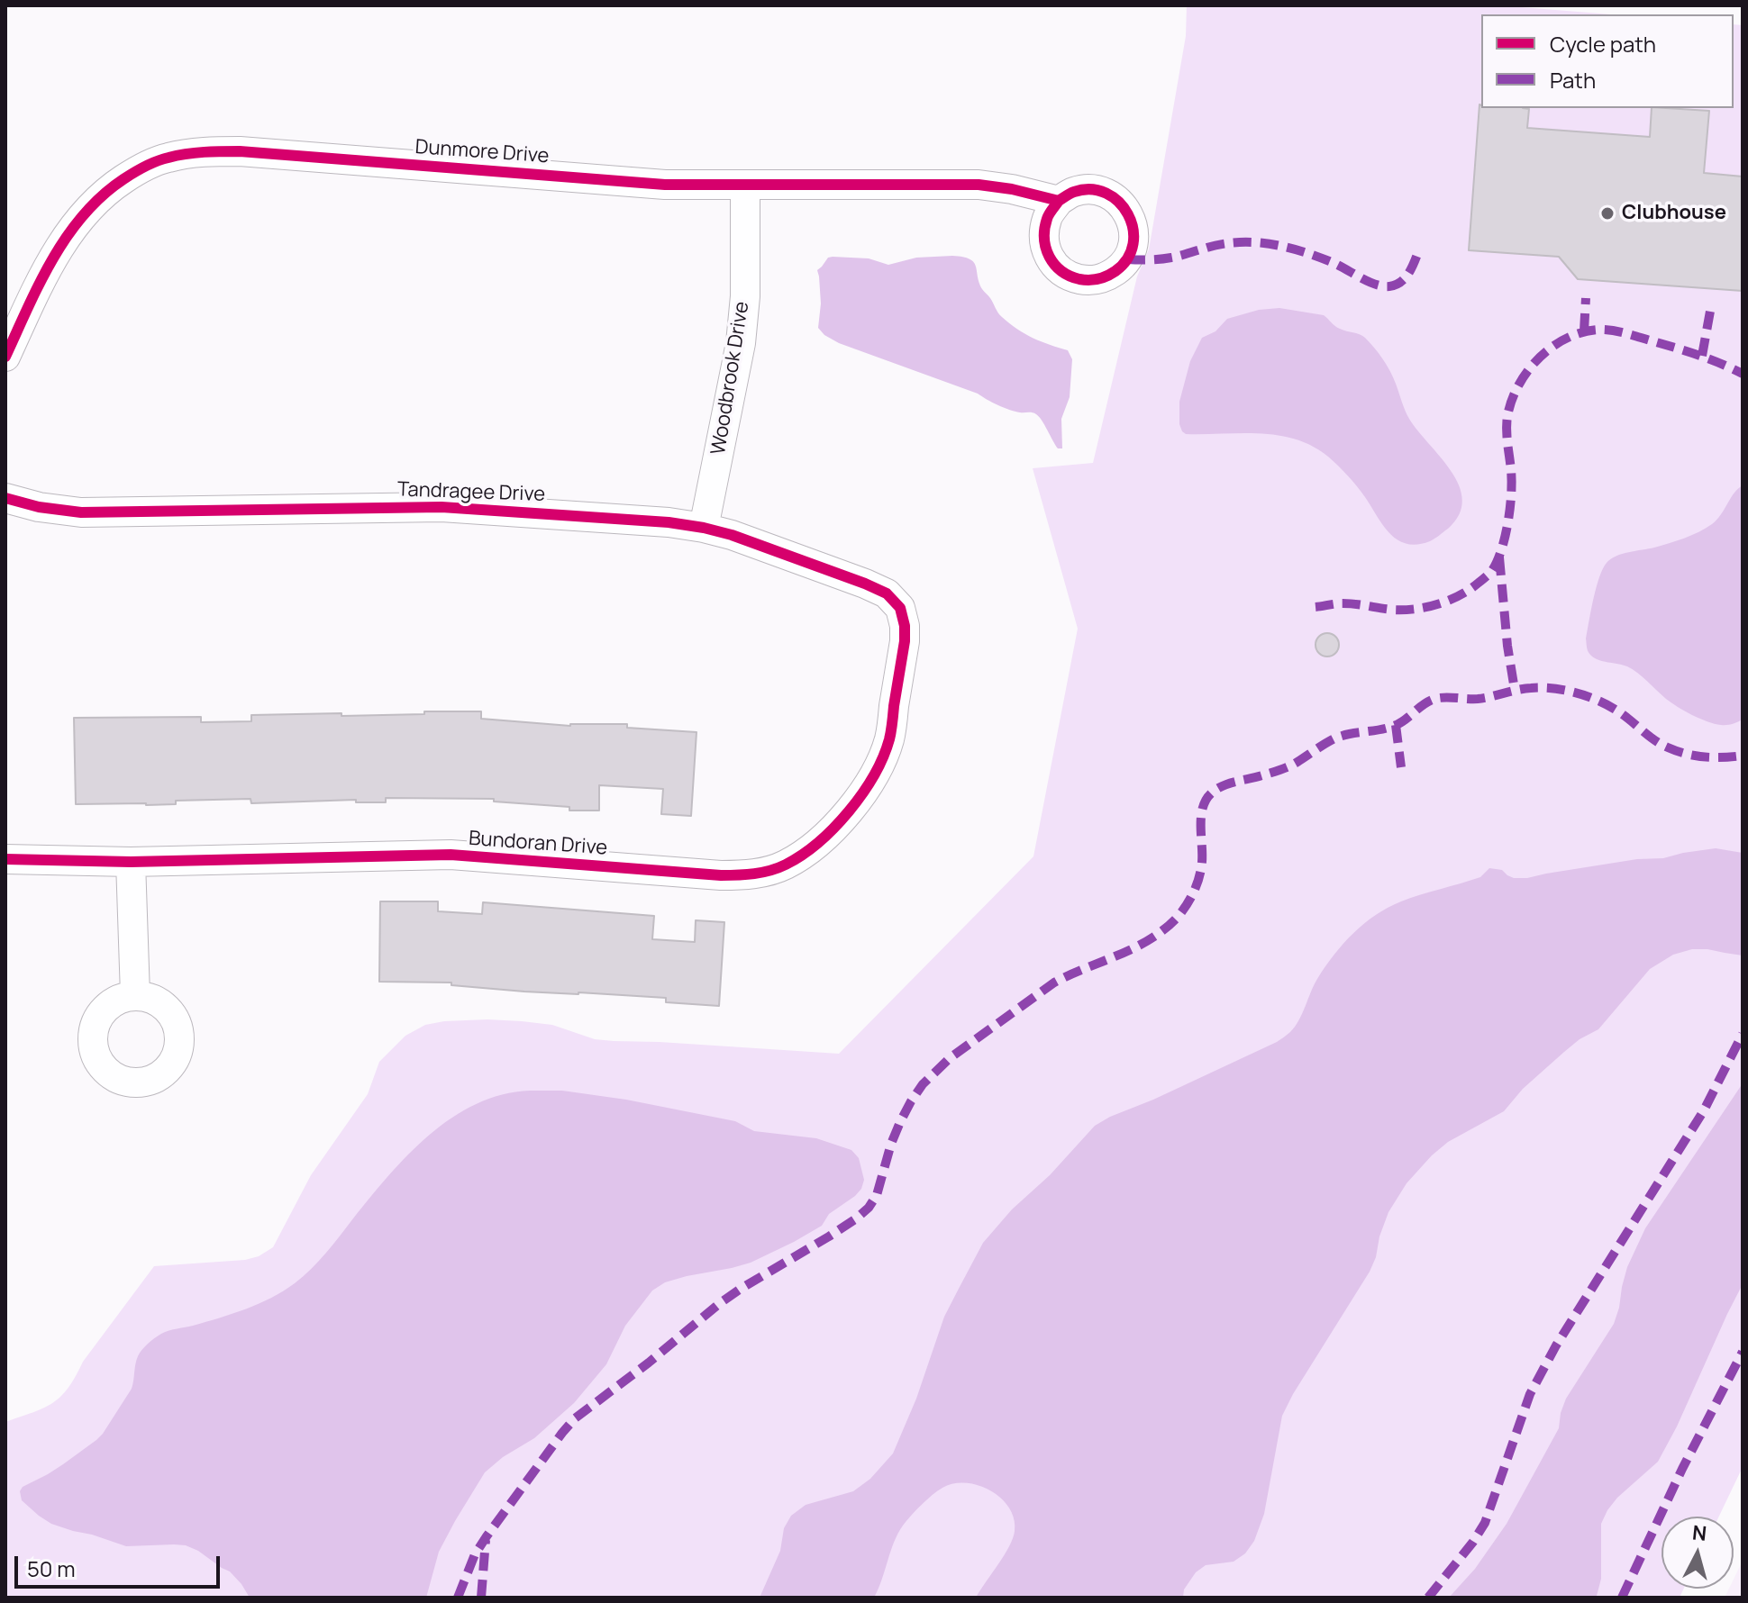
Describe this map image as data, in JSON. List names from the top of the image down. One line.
{"streets":{"street":["Dunmore Drive","Woodbrook Drive","Tandragee Drive","Bundoran Drive"]},"crossings":[["Dunmore Drive","Woodbrook Drive"],["Woodbrook Drive","Tandragee Drive"],["Tandragee Drive","Bundoran Drive"]],"places":["Clubhouse"],"legend":["Cycle path","Path"],"scale_bar":"50 m","north":"top"}
